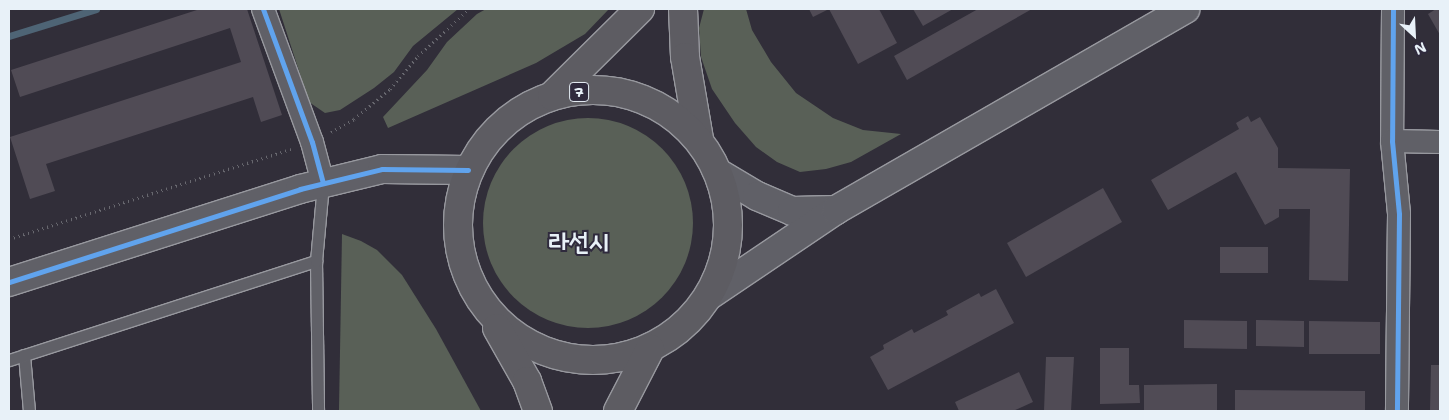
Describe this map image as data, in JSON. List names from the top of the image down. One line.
{"streets":{"highway":["7"]},"districts":["라선시"],"north":"bottom right"}
